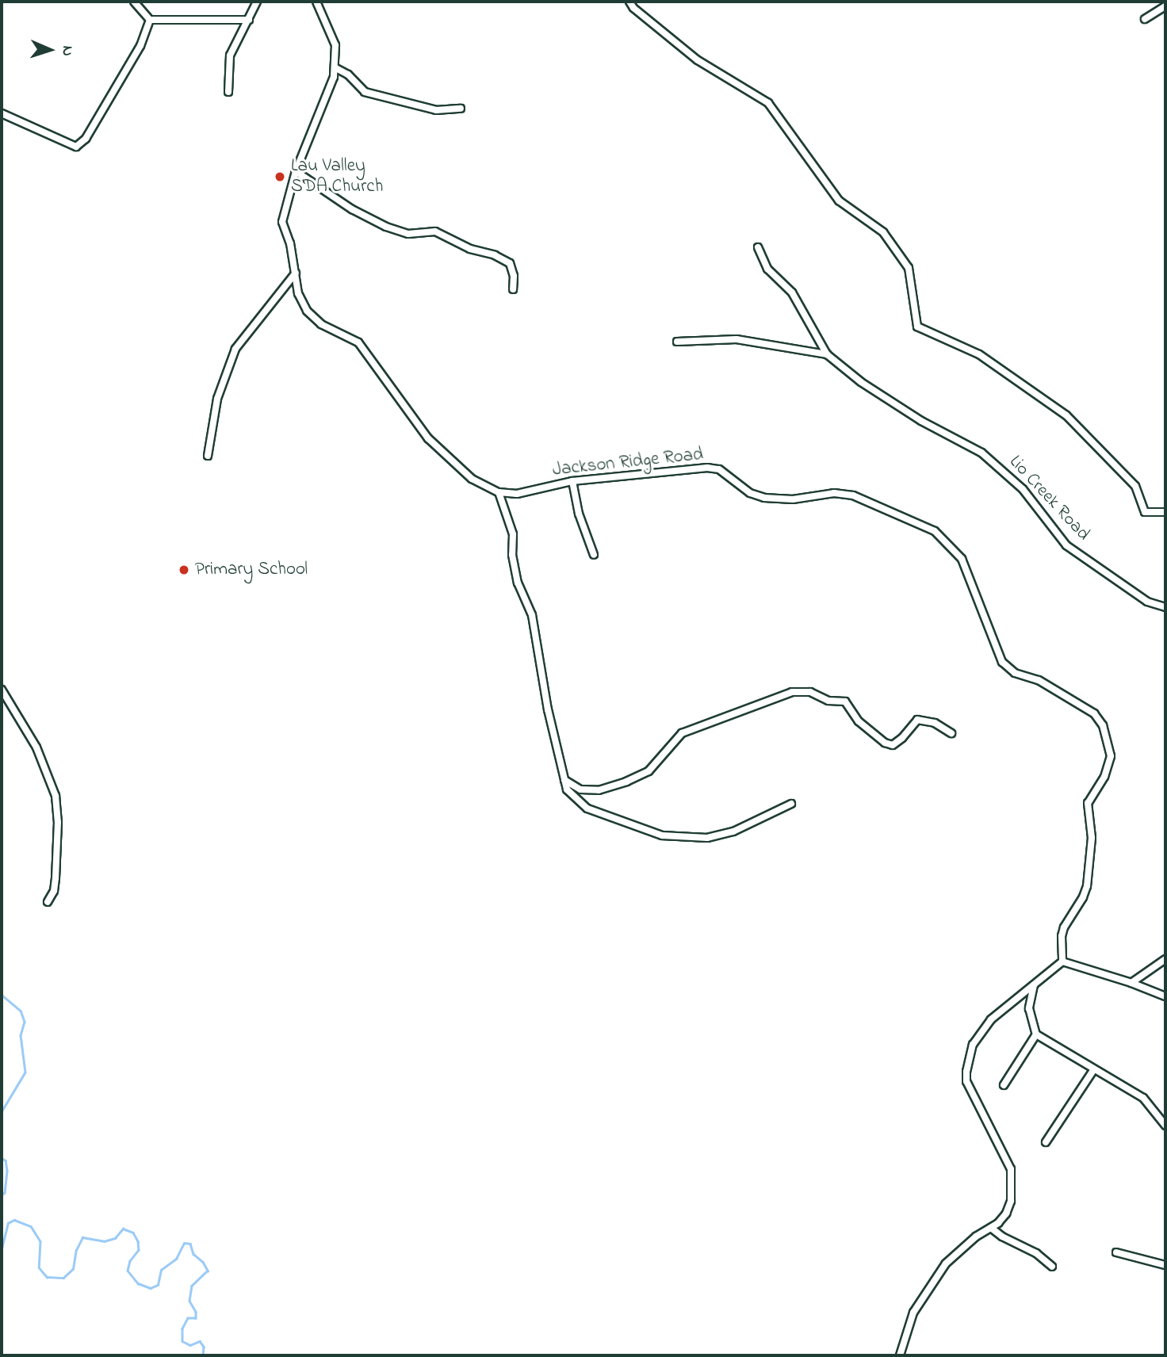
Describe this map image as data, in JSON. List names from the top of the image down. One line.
{"streets":{"street":["Jackson Ridge Road","Lio Creek Road"]},"places":["Lau Valley SDA Church","Primary School"],"north":"right"}
